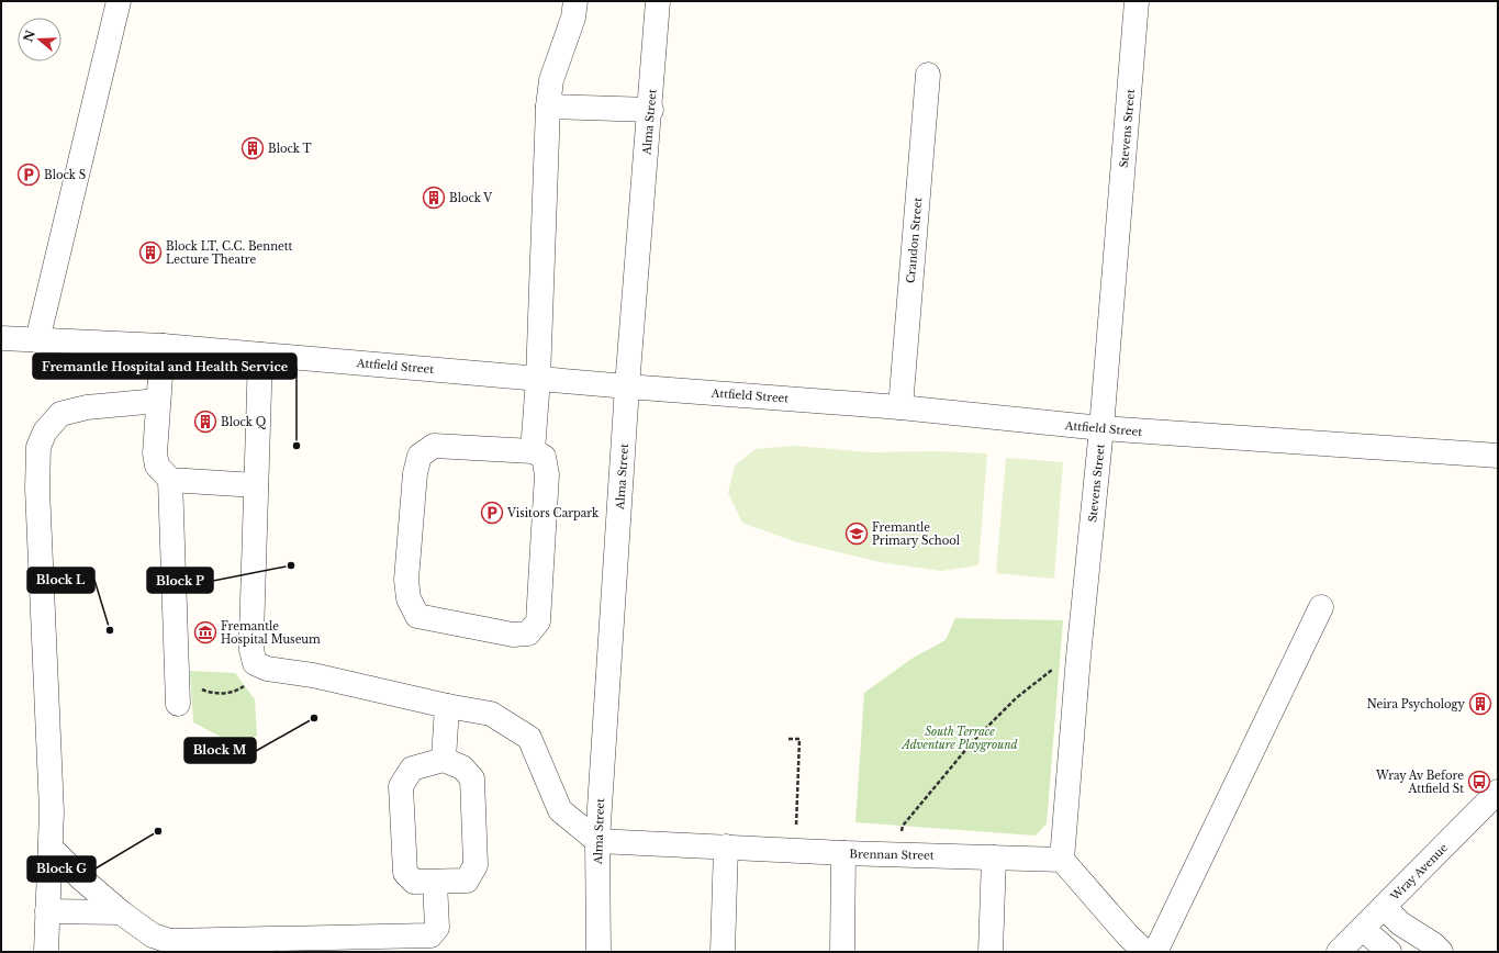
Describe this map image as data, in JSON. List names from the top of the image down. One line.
{"streets":{"street":["Alma Street","Stevens Street","Crandon Street","Attfield Street","Brennan Street","Wray Avenue"]},"crossings":[["Alma Street","Attfield Street"],["Alma Street","Brennan Street"],["Stevens Street","Attfield Street"],["Stevens Street","Brennan Street"],["Crandon Street","Attfield Street"]],"parks":["South Terrace Adventure Playground"],"places":{"building":["Block T","Block V","Block LT, C.C. Bennett Lecture Theatre","Block Q","Neira Psychology"],"parking":["Block S","Visitors Carpark"],"other":["Fremantle Hospital and Health Service","Block P","Block L","Block M","Block G"],"school or university":["Fremantle Primary School"],"museum":["Fremantle Hospital Museum"],"bus stop":["Wray Av Before Attfield St"]},"north":"left"}
